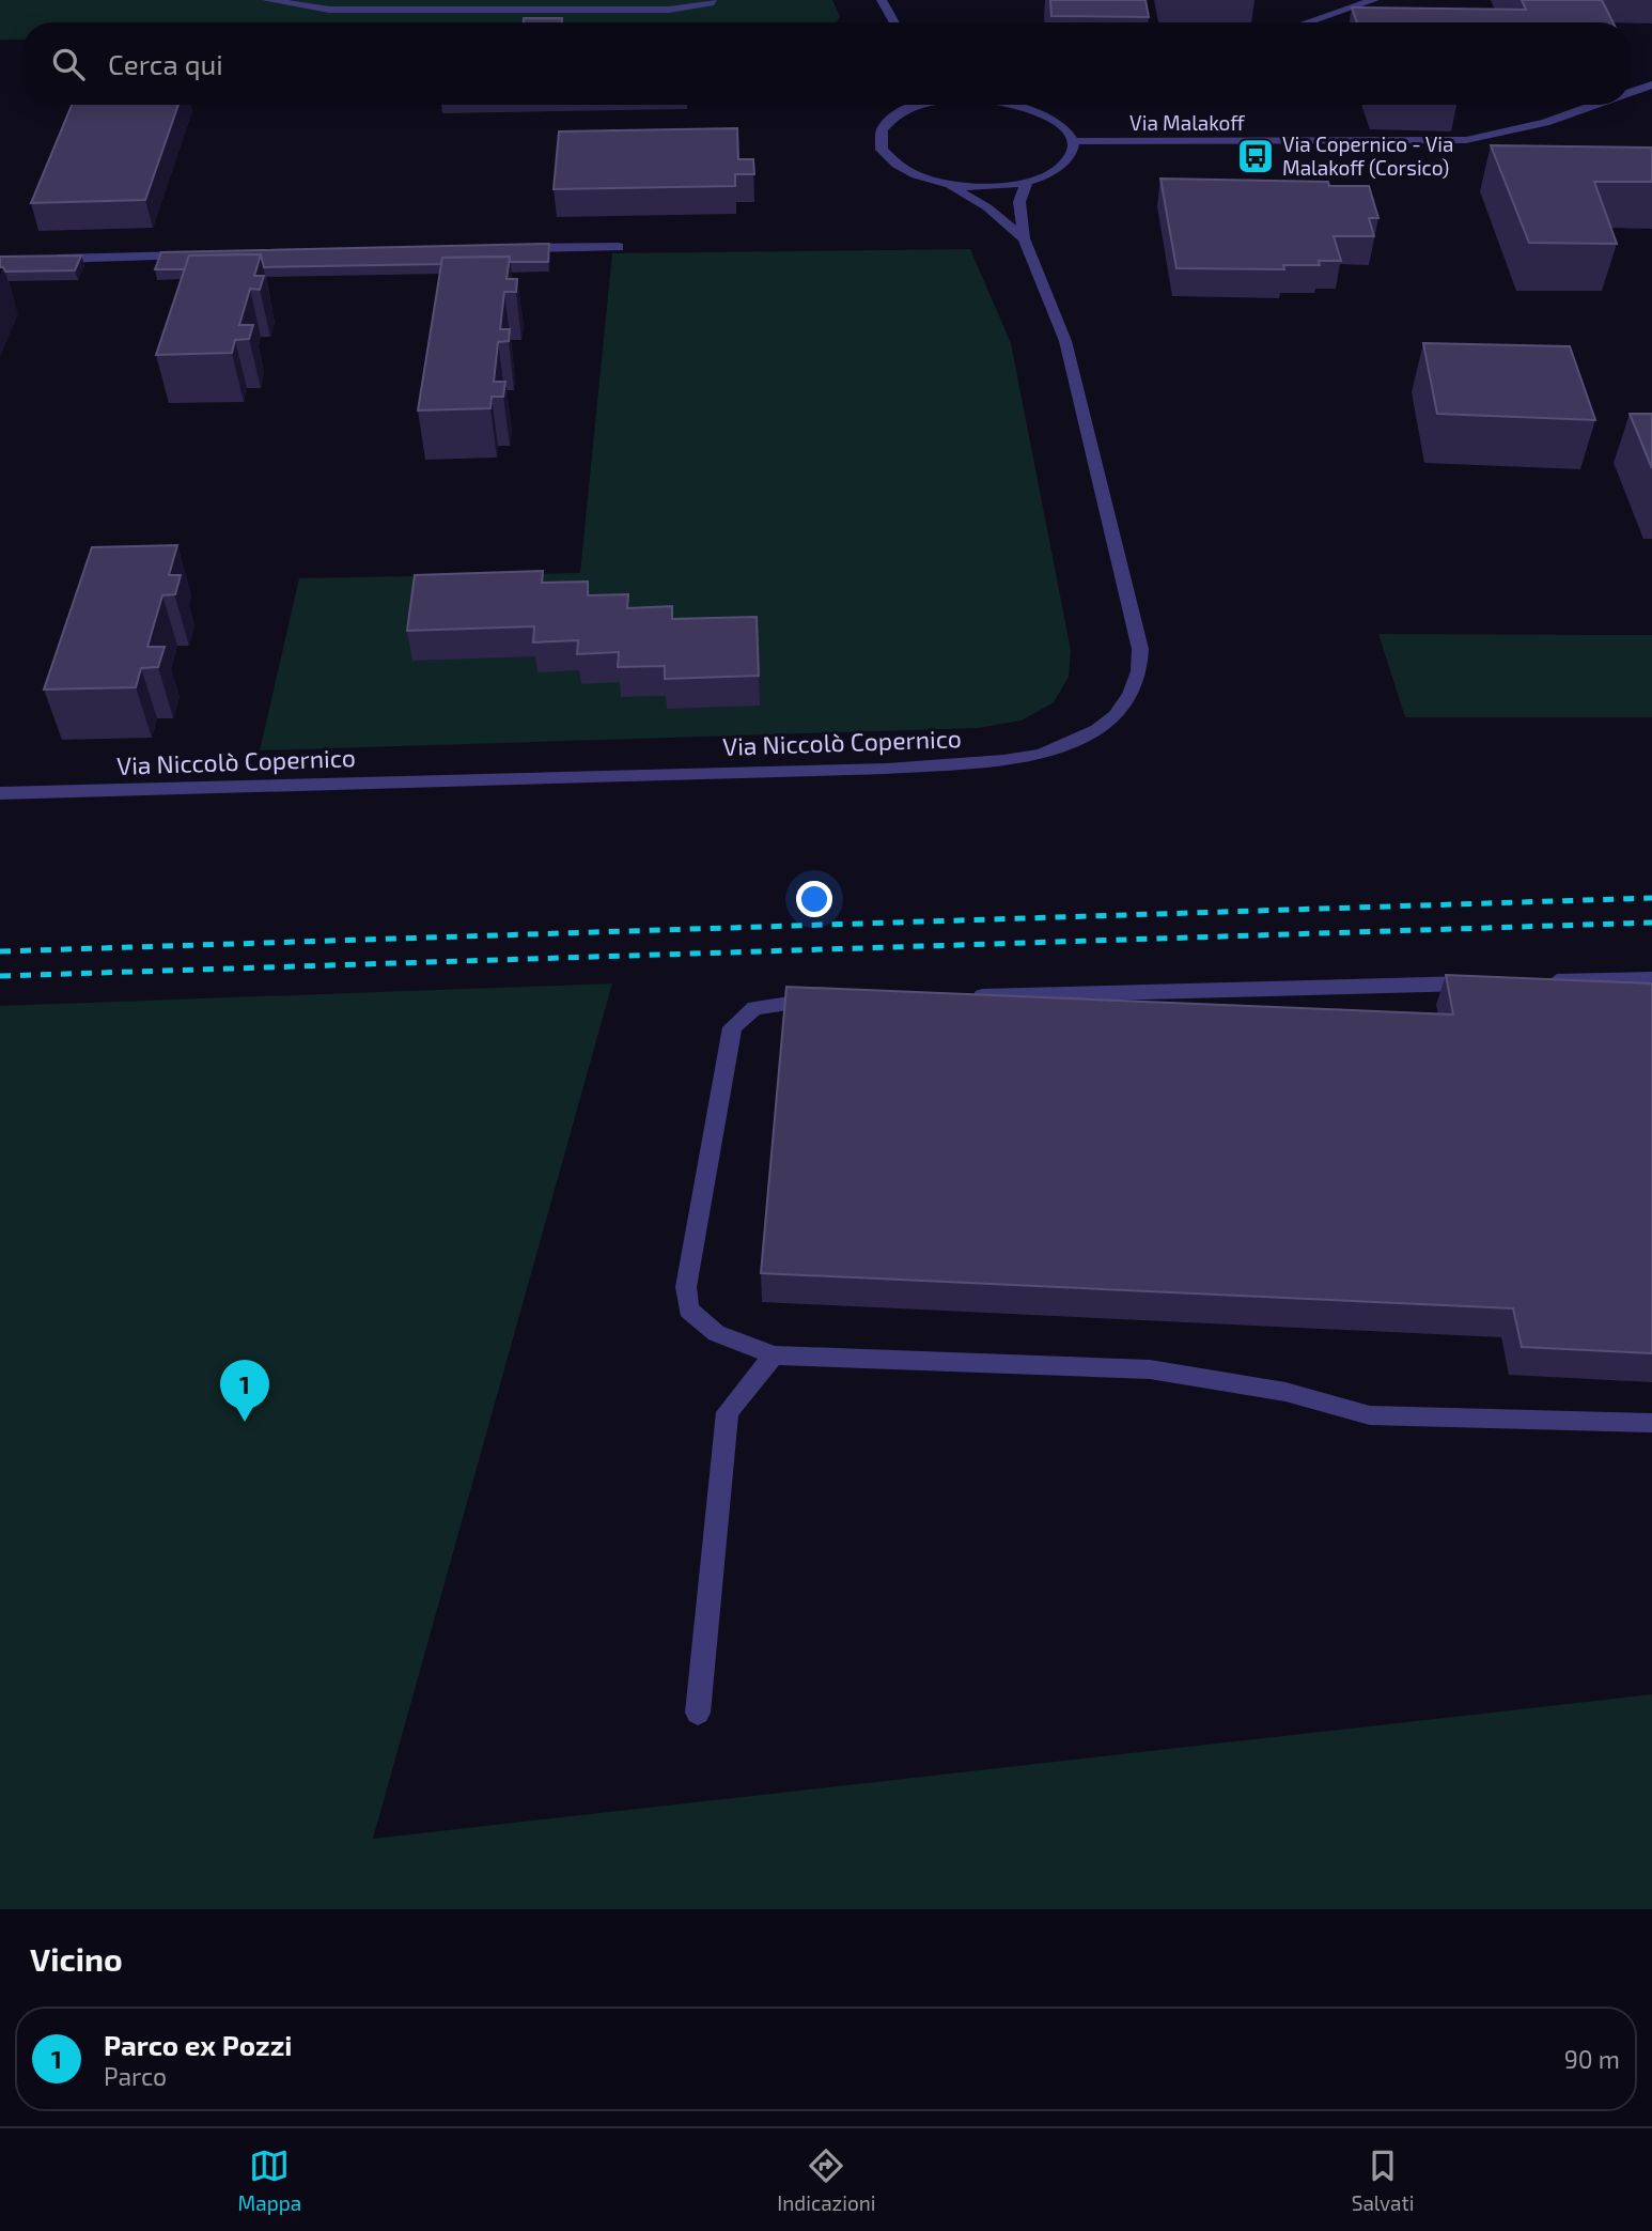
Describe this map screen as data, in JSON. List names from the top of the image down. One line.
{"streets":{"street":["Via Malakoff","Via Niccolò Copernico"]},"places":{"bus stop":["Via Copernico - Via Malakoff (Corsico)"]},"page":{"search":"Cerca qui","pins":"1","heading":"Vicino","list":[{"mark":"1","name":"Parco ex Pozzi","note":"Parco","value":"90 m"}],"nav":["Mappa","Indicazioni","Salvati"]}}
